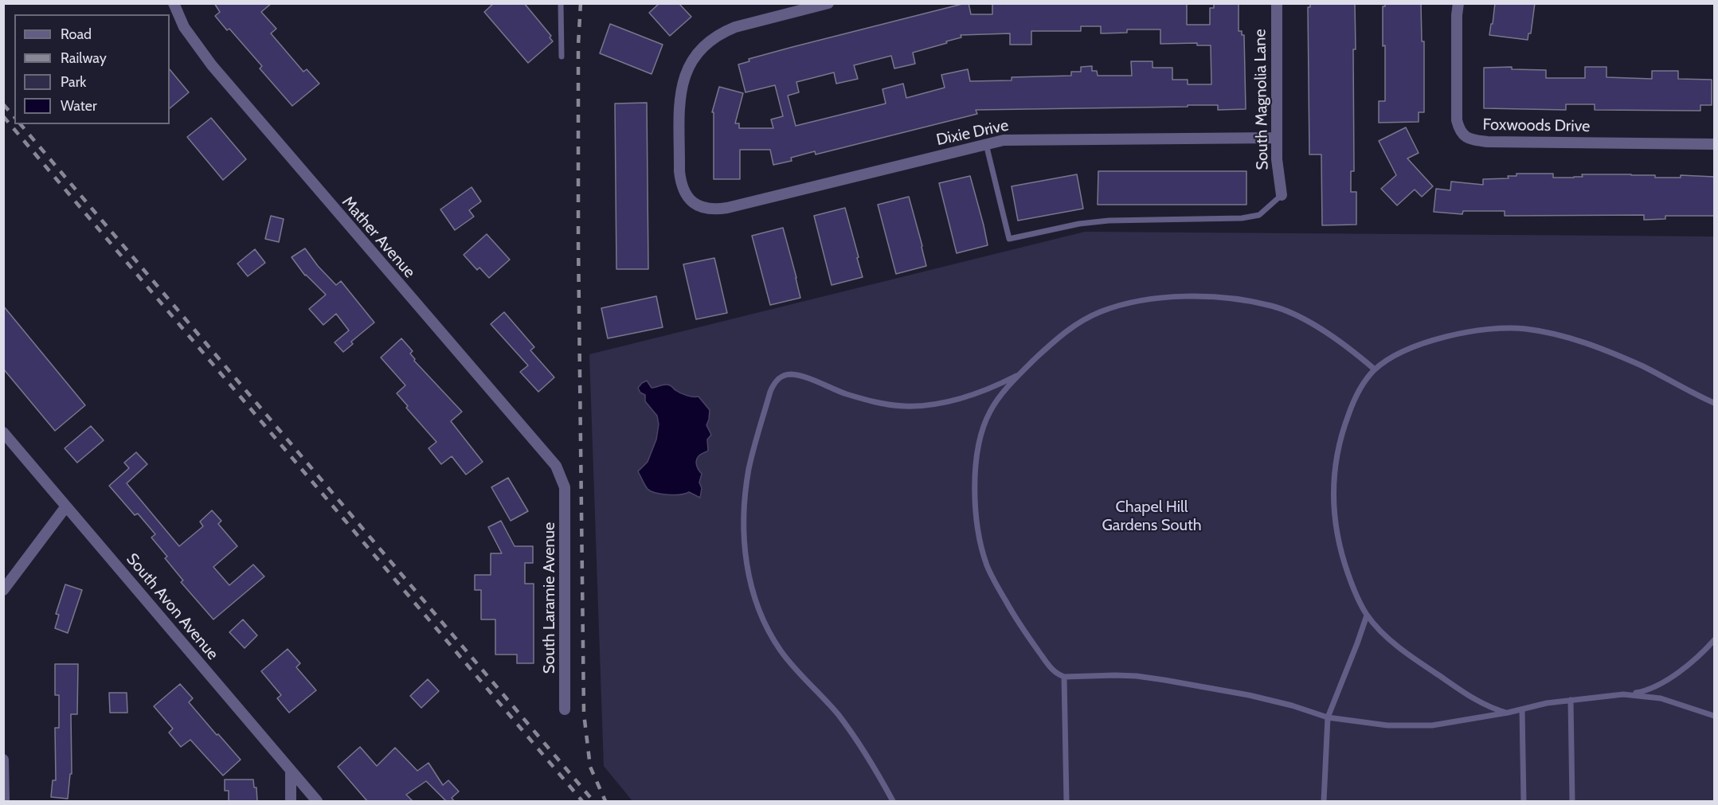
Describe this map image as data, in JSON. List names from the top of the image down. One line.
{"streets":{"street":["South Magnolia Lane","Foxwoods Drive","Dixie Drive","Mather Avenue","South Laramie Avenue","South Avon Avenue"]},"crossings":[["South Magnolia Lane","Dixie Drive"],["Mather Avenue","South Laramie Avenue"]],"parks":["Chapel Hill Gardens South"],"legend":["Road","Railway","Park","Water"]}
